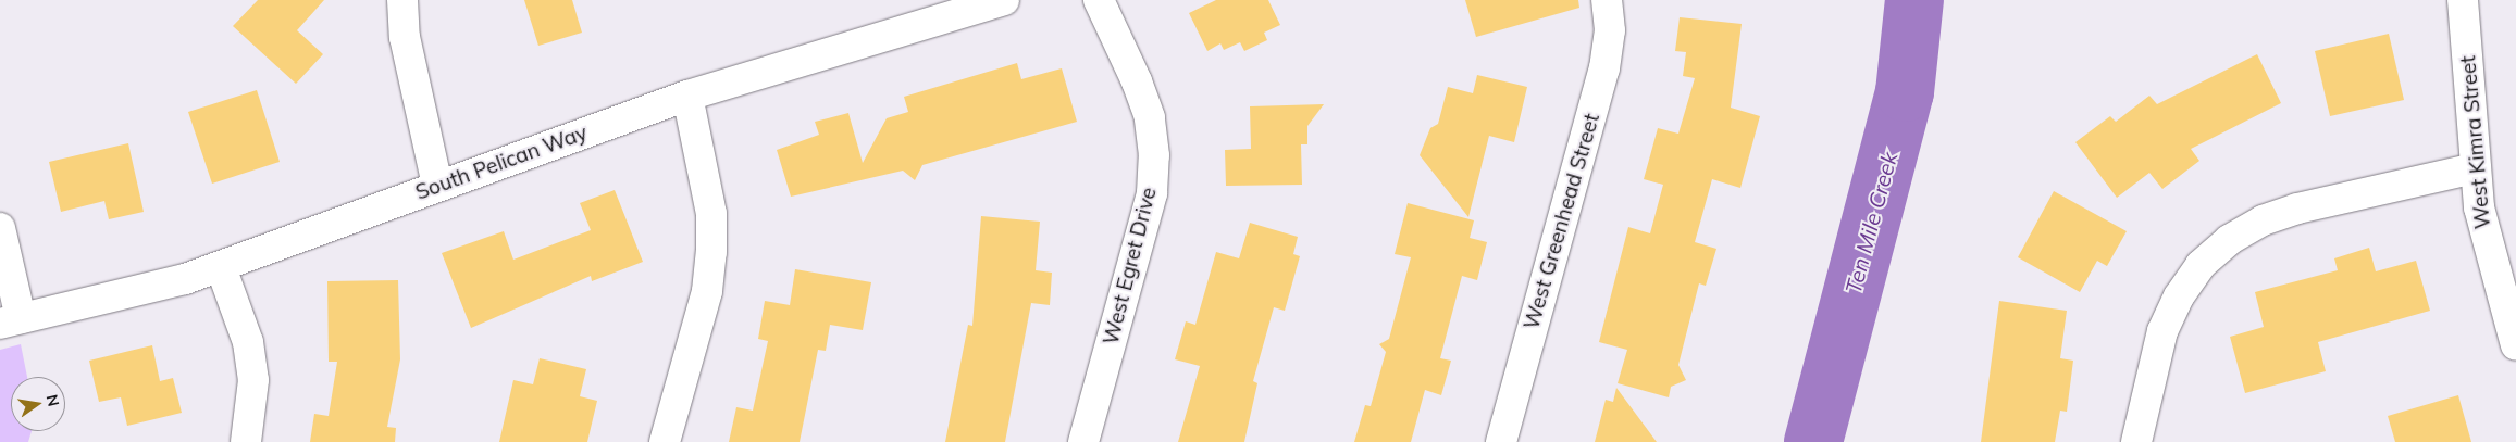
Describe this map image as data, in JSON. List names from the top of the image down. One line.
{"streets":{"street":["West Kimra Street","South Pelican Way","West Greenhead Street","West Egret Drive"]},"water":["Ten Mile Creek"],"north":"right"}
